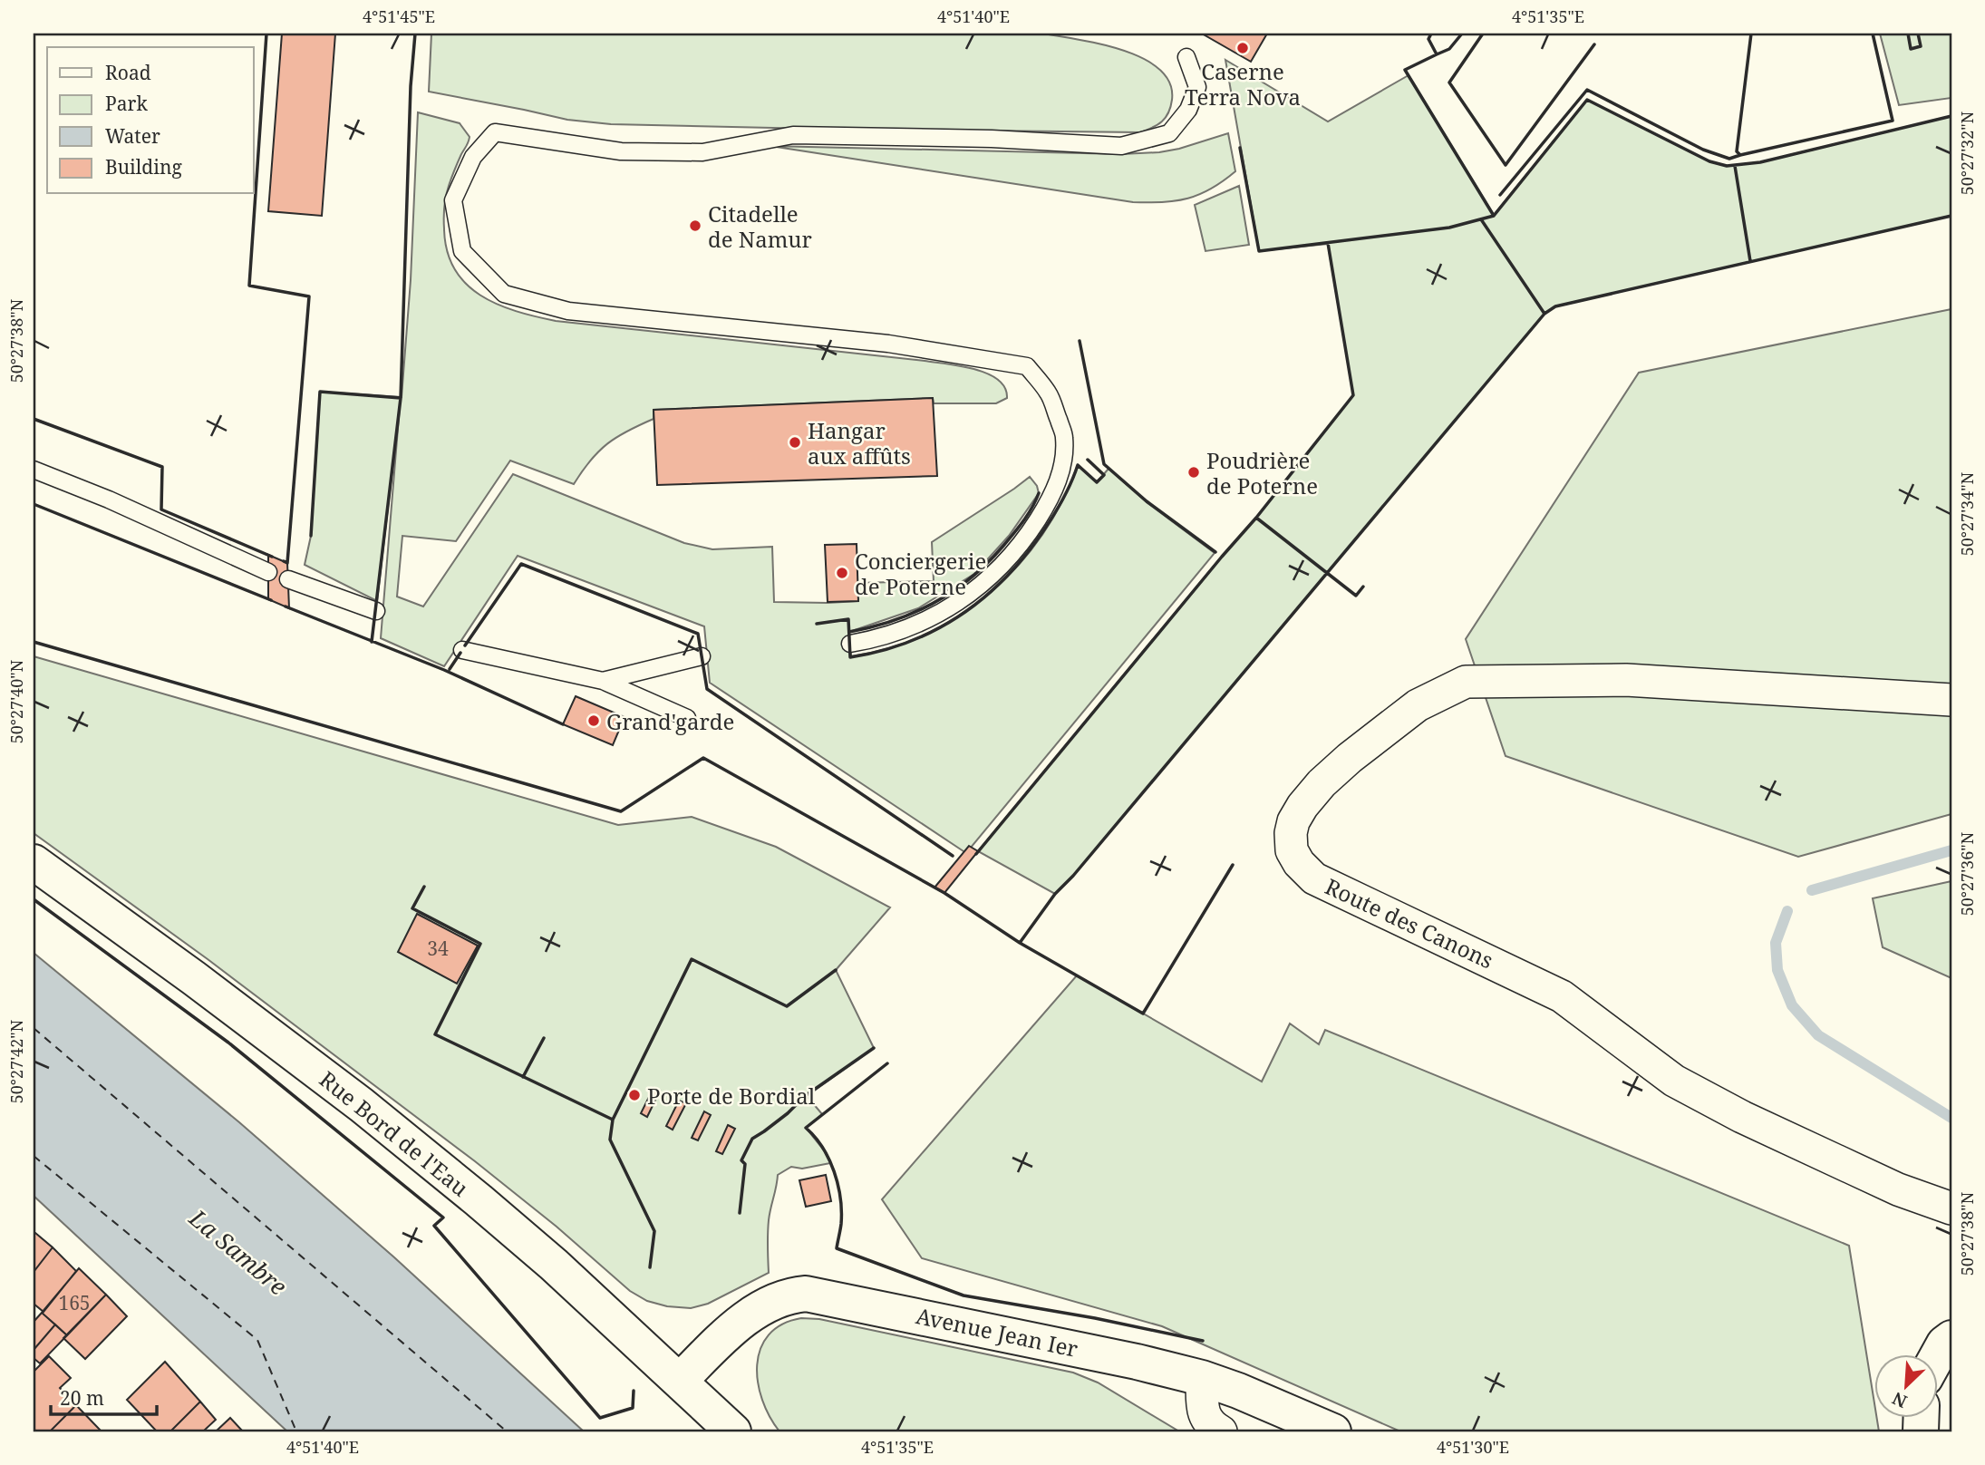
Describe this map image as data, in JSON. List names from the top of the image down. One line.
{"streets":{"main road":["Rue Bord de l'Eau","Avenue Jean Ier"],"street":["Route des Canons"]},"crossings":[["Rue Bord de l'Eau","Avenue Jean Ier"]],"water":["La Sambre"],"places":["Caserne Terra Nova","Citadelle de Namur","Hangar aux affûts","Poudrière de Poterne","Conciergerie de Poterne","Grand'garde","Porte de Bordial"],"house_numbers":["34","165"],"legend":["Road","Park","Water","Building"],"scale_bar":"20 m","north":"bottom left","coordinates":["4°51'45\"E","4°51'40\"E","4°51'35\"E","50°27'32\"N","50°27'38\"N","50°27'34\"N","50°27'40\"N","50°27'36\"N","50°27'42\"N","4°51'30\"E"]}
